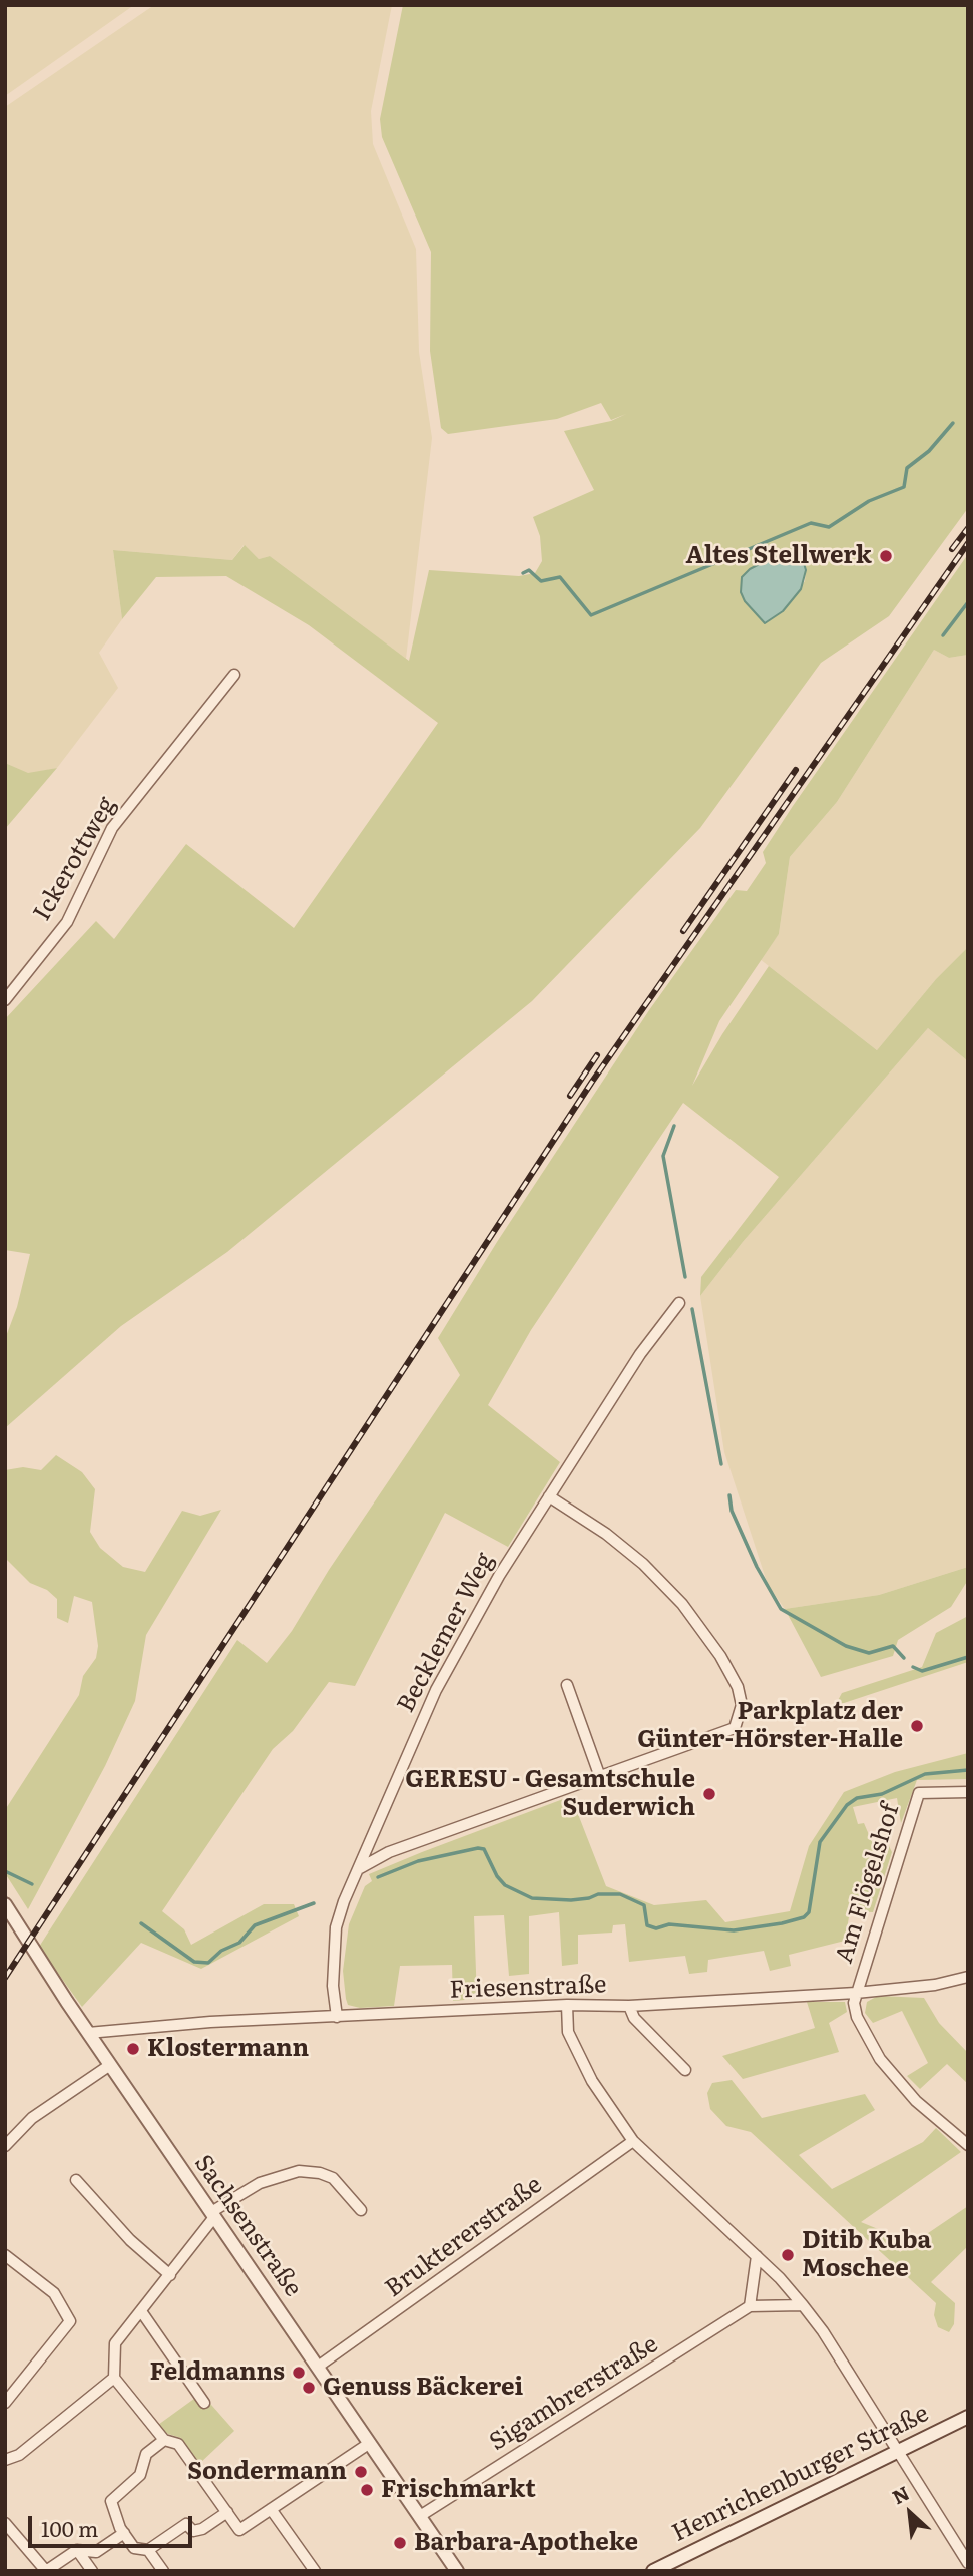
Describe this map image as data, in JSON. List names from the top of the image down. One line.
{"streets":{"street":["Ickerottweg","Becklemer Weg","Am Flögelshof","Friesenstraße","Sachsenstraße","Bruktererstraße","Sigambrerstraße","Henrichenburger Straße"]},"crossings":[["Becklemer Weg","Friesenstraße"],["Am Flögelshof","Friesenstraße"],["Friesenstraße","Sachsenstraße"],["Sachsenstraße","Bruktererstraße"],["Sachsenstraße","Sigambrerstraße"]],"places":["Altes Stellwerk","Parkplatz der Günter-Hörster-Halle","GERESU - Gesamtschule Suderwich","Klostermann","Ditib Kuba Moschee","Feldmanns","Genuss Bäckerei","Sondermann","Frischmarkt","Barbara-Apotheke"],"scale_bar":"100 m","north":"top left"}
